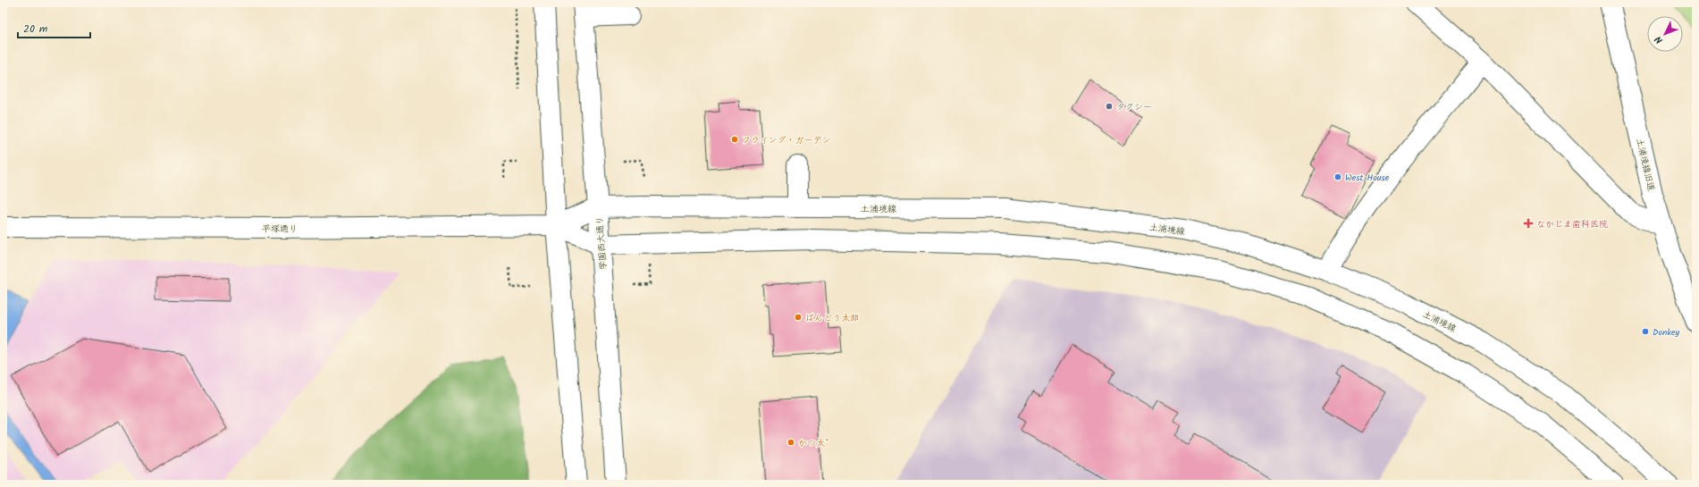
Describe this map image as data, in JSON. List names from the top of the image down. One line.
{"streets":{"main road":["土浦境線旧道","土浦境線","平塚通り","学園西大通り"]},"crossings":[["土浦境線","平塚通り"],["土浦境線","学園西大通り"],["平塚通り","学園西大通り"]],"places":{"other":["タクシー","フライング・ガーデン","West House","ばんどう太郎","Donkey","かつ太*"],"health":["なかじま歯科医院"]},"scale_bar":"20 m","north":"bottom left"}
